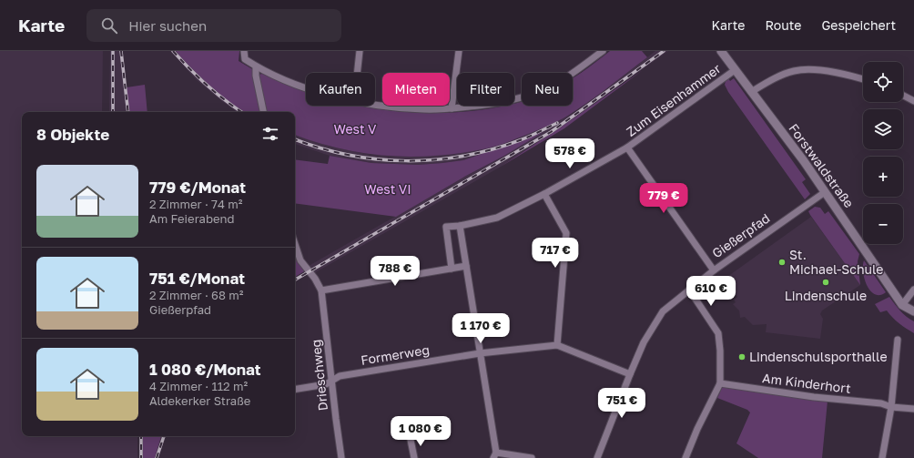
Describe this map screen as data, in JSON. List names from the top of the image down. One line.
{"streets":{"street":["Zum Eisenhammer","Forstwaldstraße","Gießerpfad","Formerweg","Drieschweg","Am Kinderhort"]},"crossings":[["Zum Eisenhammer","Forstwaldstraße"],["Forstwaldstraße","Gießerpfad"],["Gießerpfad","Formerweg"],["Formerweg","Drieschweg"]],"parks":["West V","West VI"],"places":["St. Michael-Schule","Lindenschule","Lindenschulsporthalle"],"page":{"header":"Karte","search":"Hier suchen","nav":["Karte","Route","Gespeichert"],"map_buttons":["+","−"],"chip":["Kaufen","Mieten","Filter","Neu"],"heading":"8 Objekte","price":["578 €","779 €","717 €","788 €","610 €","1 170 €","751 €","1 080 €"],"list":[{"name":"779 €/Monat","note":"2 Zimmer · 74 m² · Am Feierabend"},{"name":"751 €/Monat","note":"2 Zimmer · 68 m² · Gießerpfad"},{"name":"1 080 €/Monat","note":"4 Zimmer · 112 m² · Aldekerker Straße"}]}}
